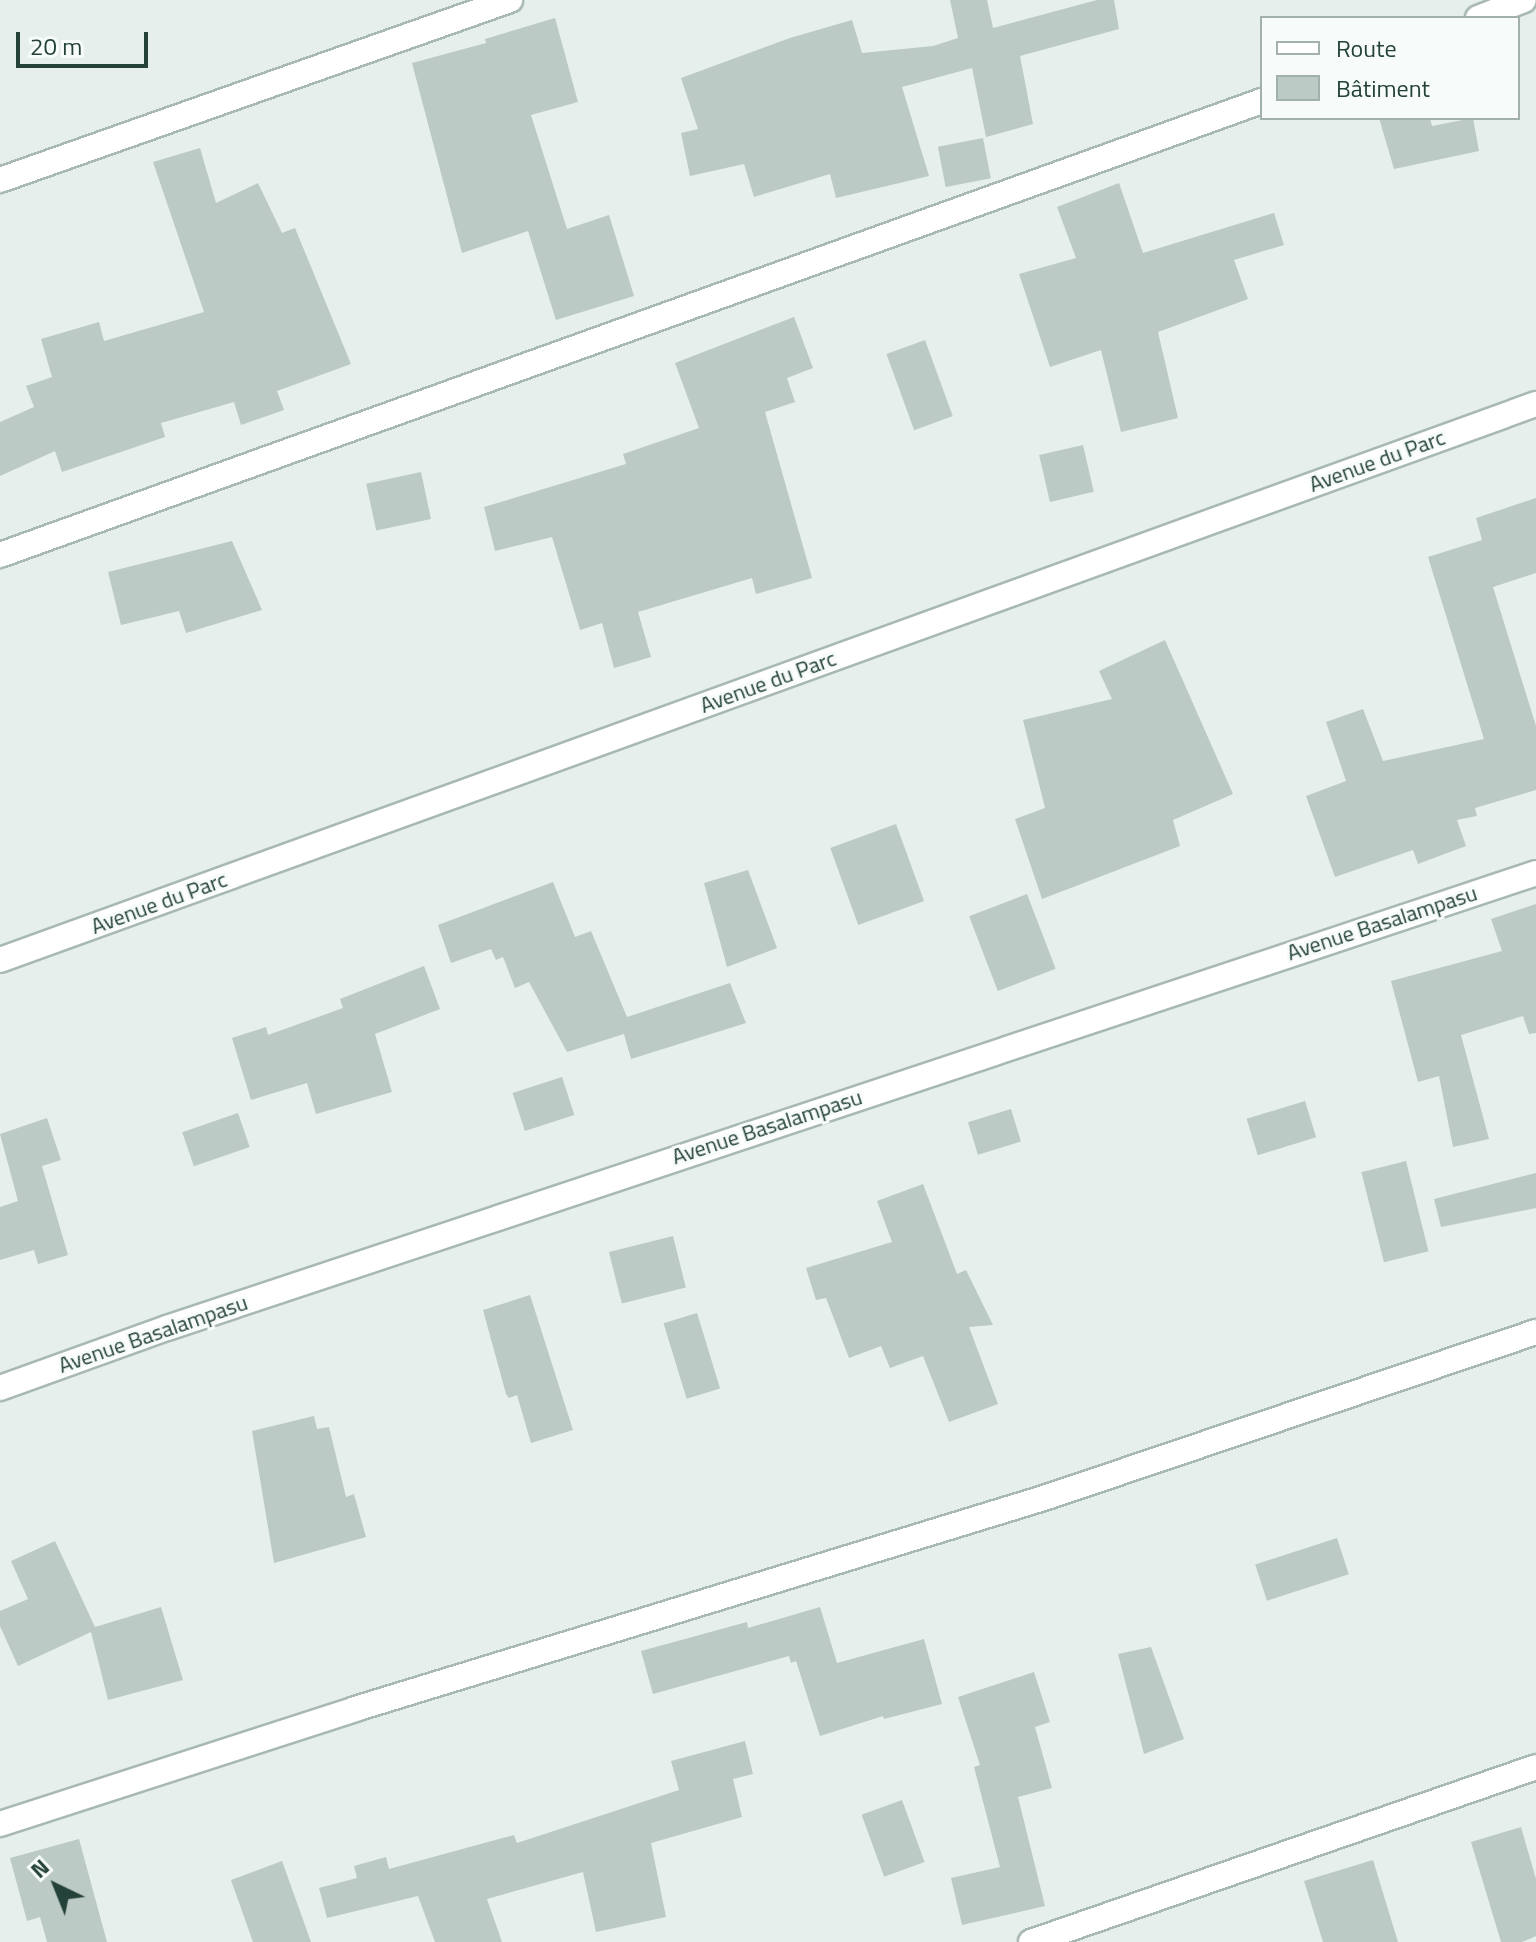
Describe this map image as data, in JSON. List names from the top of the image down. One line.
{"streets":{"street":["Avenue du Parc","Avenue Basalampasu"]},"legend":["Route","Bâtiment"],"scale_bar":"20 m","north":"top left"}
